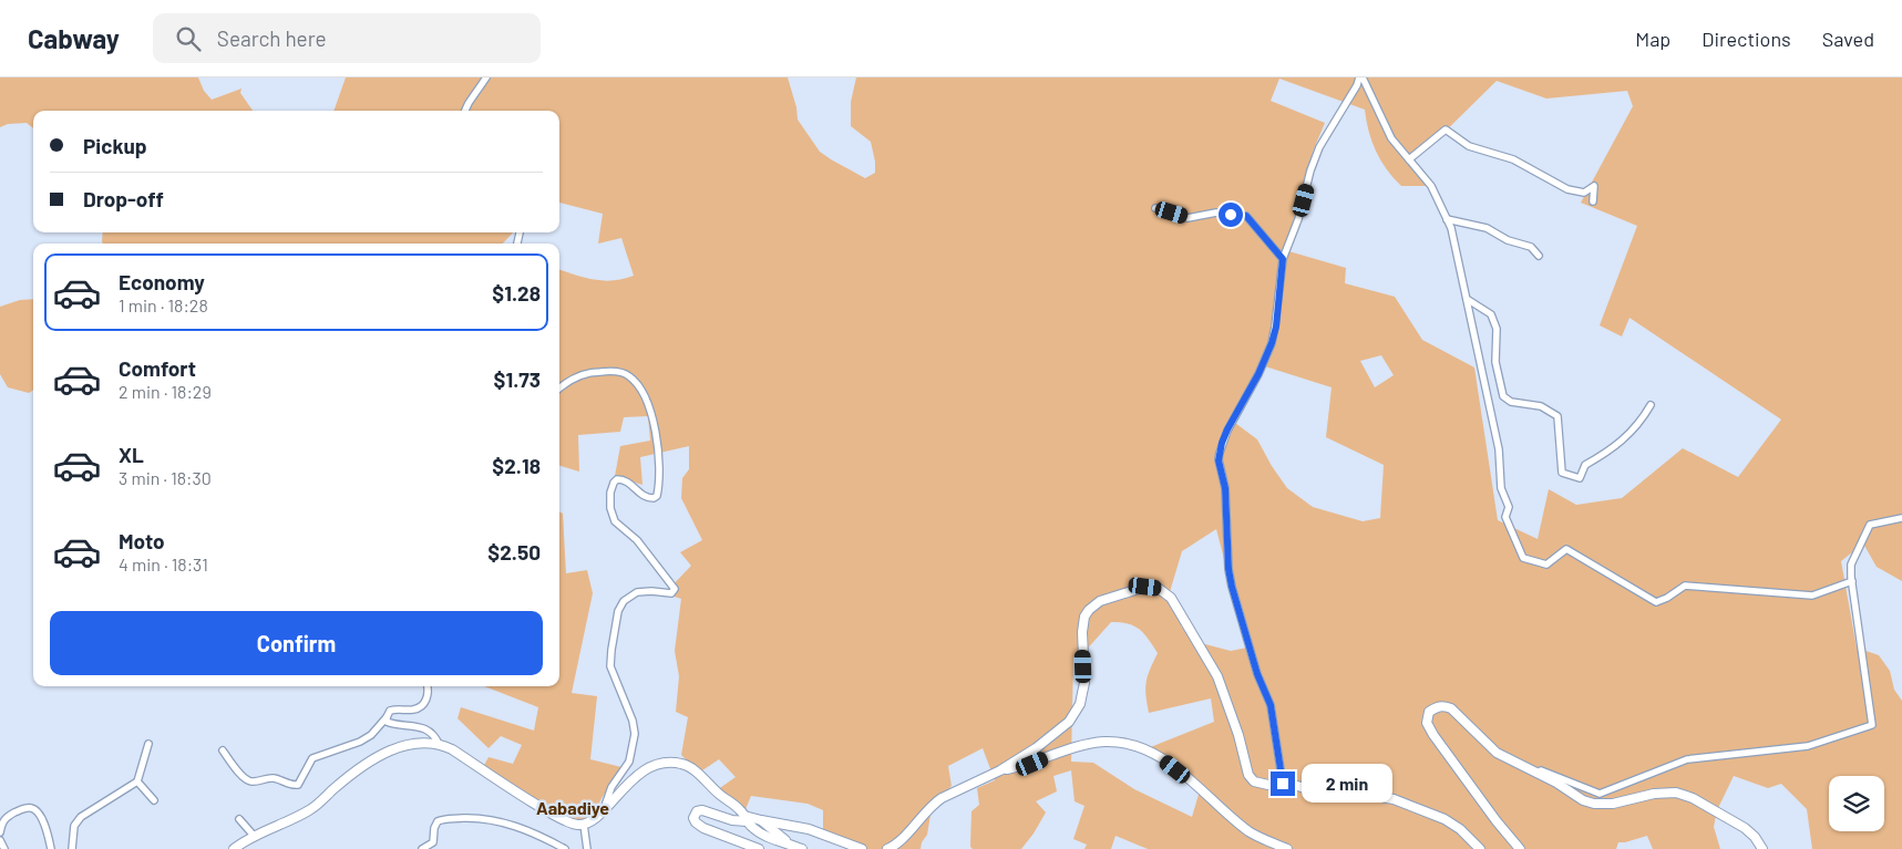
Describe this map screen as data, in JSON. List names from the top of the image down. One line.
{"districts":["Aabadiye"],"page":{"header":"Cabway","search":"Search here","nav":["Map","Directions","Saved"],"banner":["Pickup","Drop-off"],"list":[{"name":"Economy","note":"1 min · 18:28","value":"$1.28"},{"name":"Comfort","note":"2 min · 18:29","value":"$1.73"},{"name":"XL","note":"3 min · 18:30","value":"$2.18"},{"name":"Moto","note":"4 min · 18:31","value":"$2.50"}],"buttons":"Confirm","bubble":"2 min"}}
